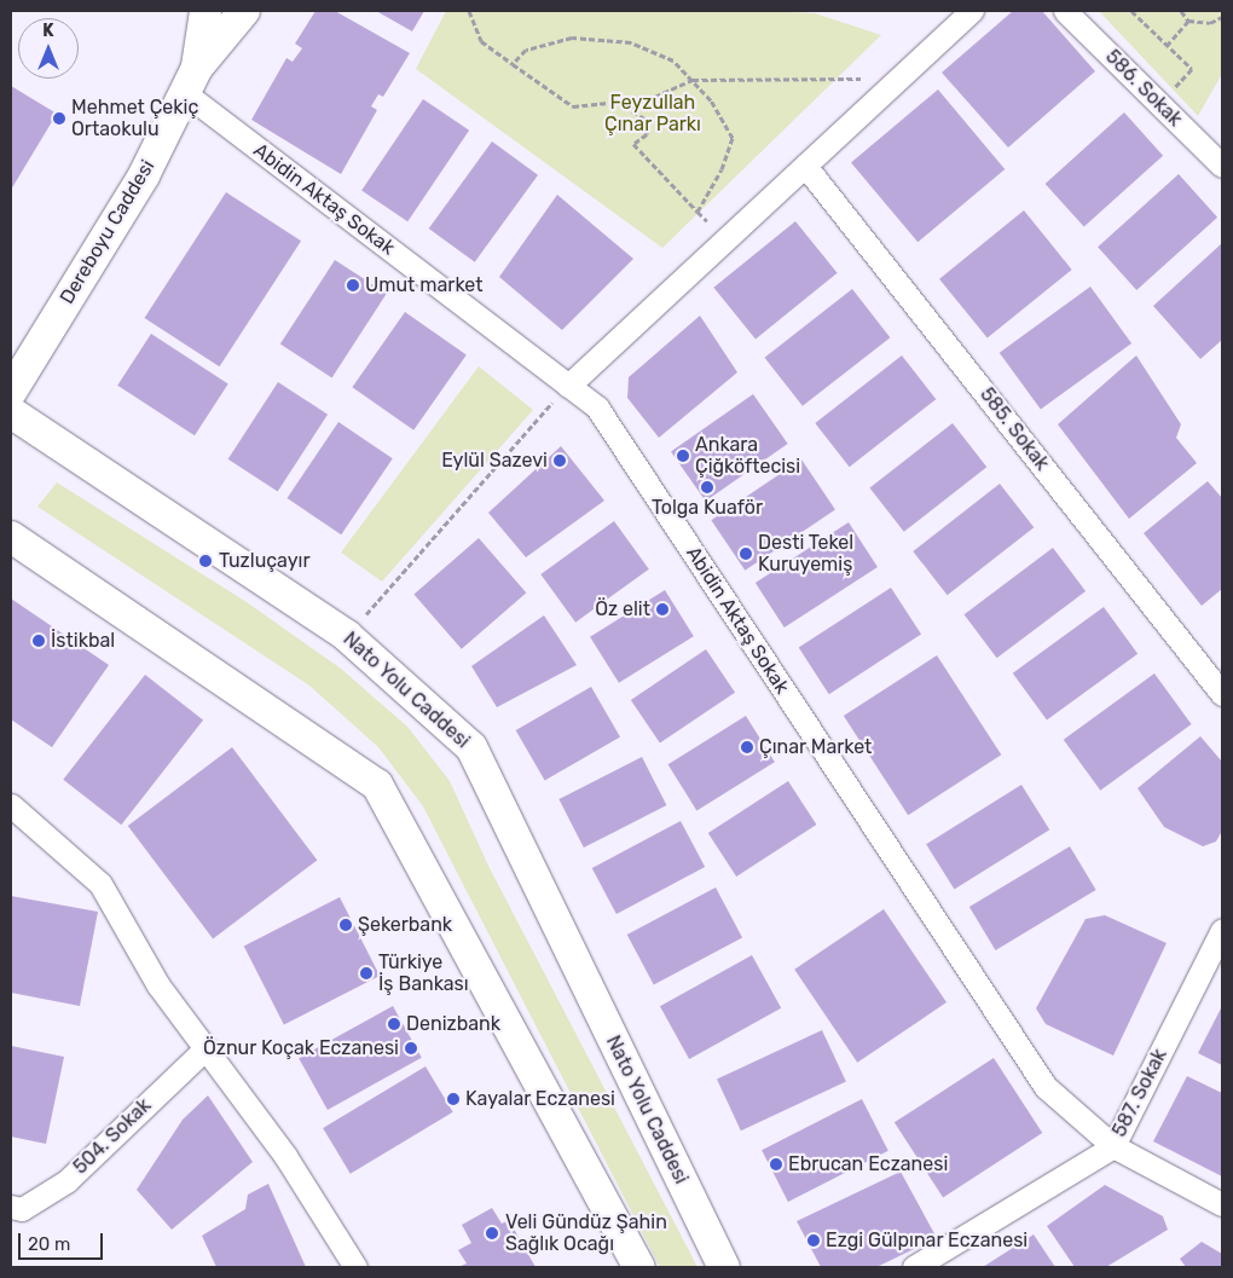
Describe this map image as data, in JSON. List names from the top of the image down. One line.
{"streets":{"main road":["Dereboyu Caddesi","Nato Yolu Caddesi"],"street":["586. Sokak","Abidin Aktaş Sokak","585. Sokak","587. Sokak","504. Sokak"]},"crossings":[["Abidin Aktaş Sokak","Dereboyu Caddesi"],["Abidin Aktaş Sokak","587. Sokak"]],"parks":["Feyzullah Çınar Parkı"],"places":["Mehmet Çekiç Ortaokulu","Umut market","Ankara Çiğköftecisi","Eylül Sazevi","Tolga Kuaför","Desti Tekel Kuruyemiş","Tuzluçayır","Öz elit","İstikbal","Çınar Market","Şekerbank","Türkiye İş Bankası","Denizbank","Öznur Koçak Eczanesi","Kayalar Eczanesi","Ebrucan Eczanesi","Veli Gündüz Şahin Sağlık Ocağı","Ezgi Gülpınar Eczanesi"],"scale_bar":"20 m","north":"top"}
